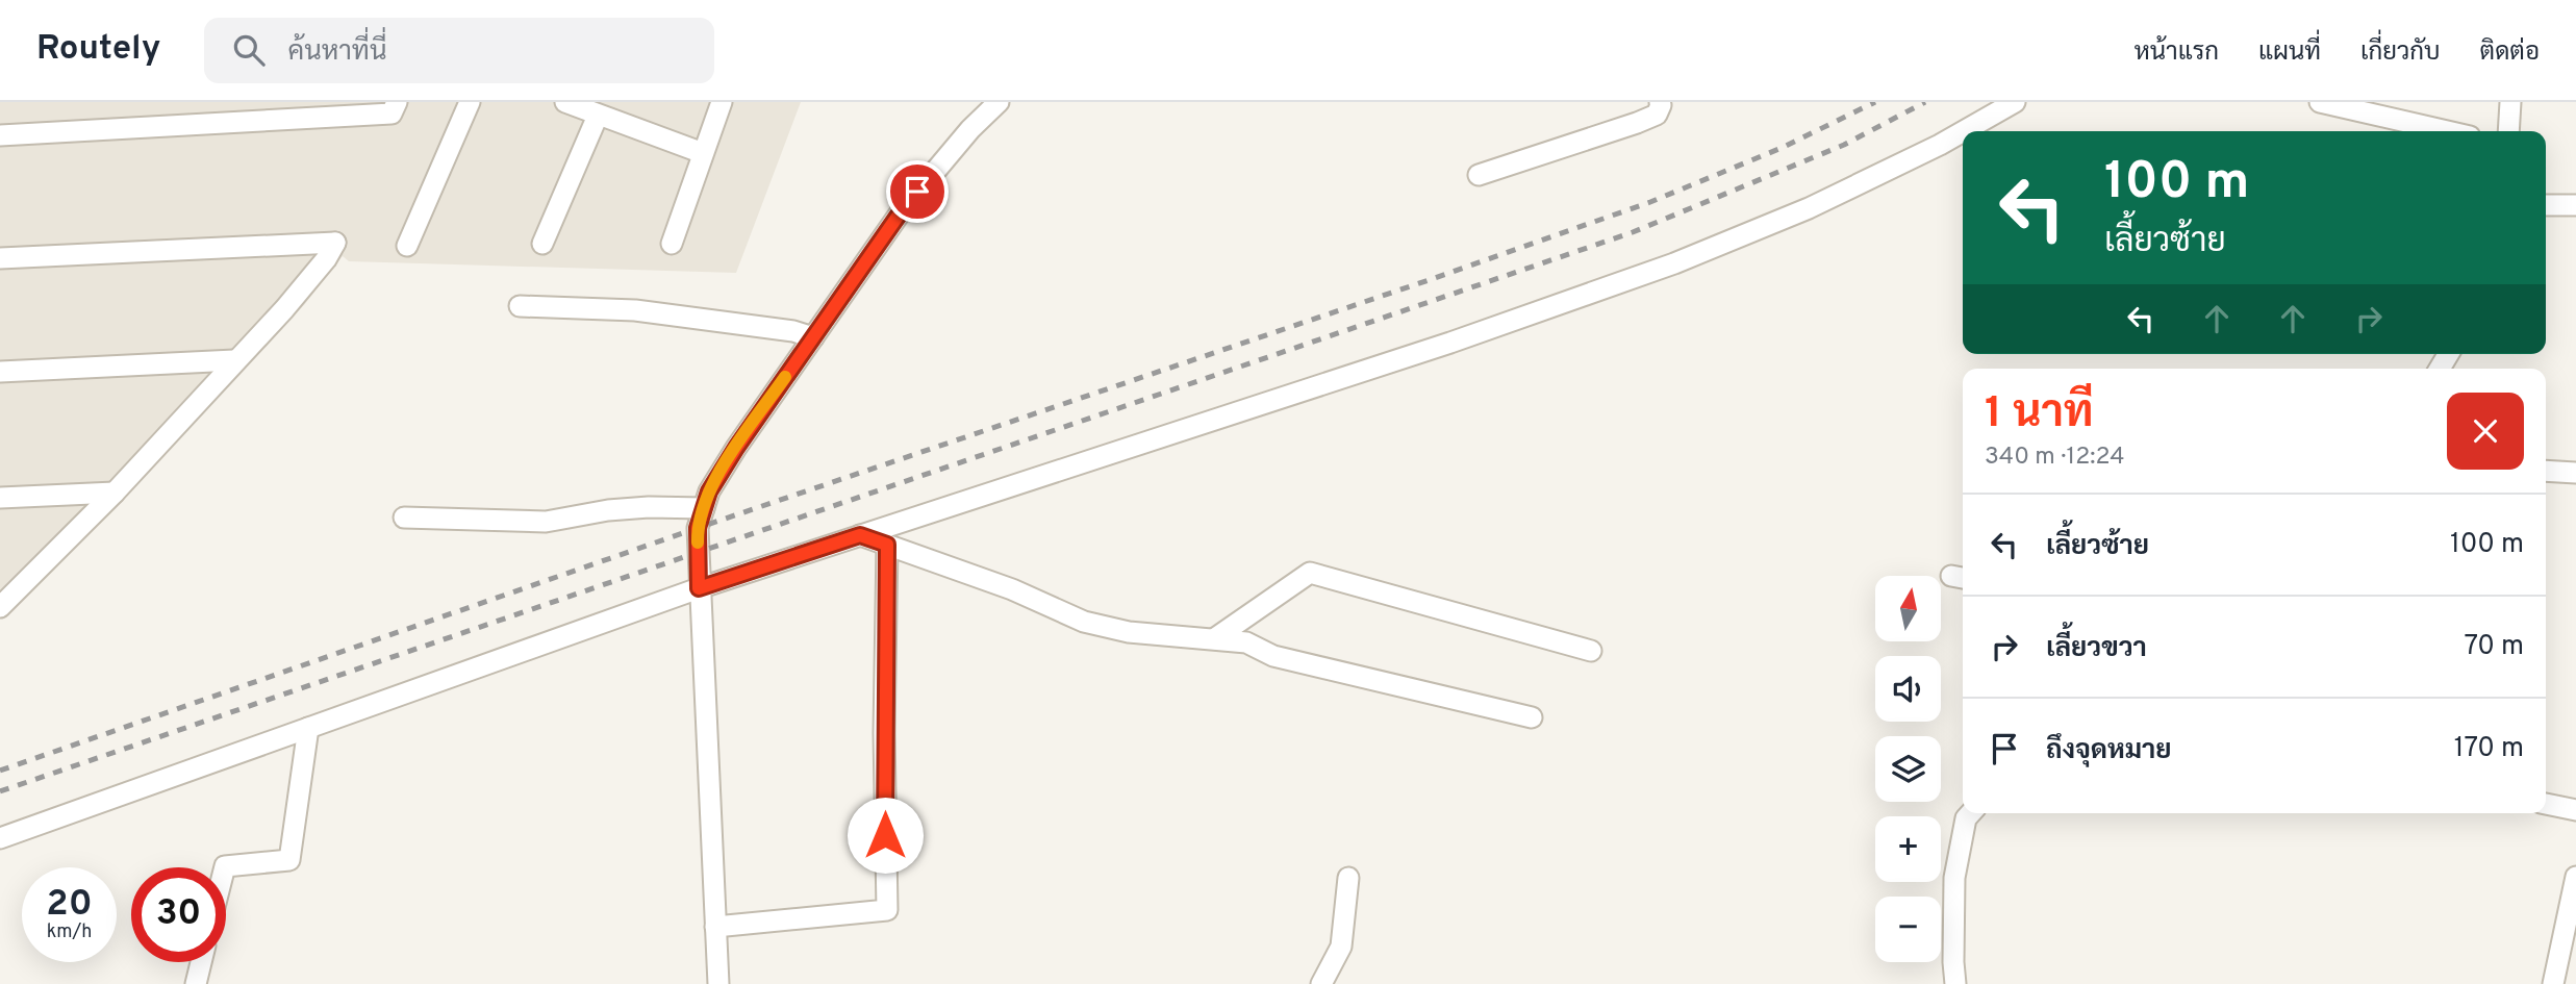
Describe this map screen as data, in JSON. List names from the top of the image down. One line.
{"north":"top","page":{"header":"Routely","search":"ค้นหาที่นี่","nav":["หน้าแรก","แผนที่","เกี่ยวกับ","ติดต่อ"],"turn":["100 m","เลี้ยวซ้าย"],"heading":["1 นาที","340 m · 12:24"],"list":[{"name":"เลี้ยวซ้าย","value":"100 m"},{"name":"เลี้ยวขวา","value":"70 m"},{"name":"ถึงจุดหมาย","value":"170 m"}],"map_buttons":["+","−"],"speed":"20 km/h","limit":"30"}}
